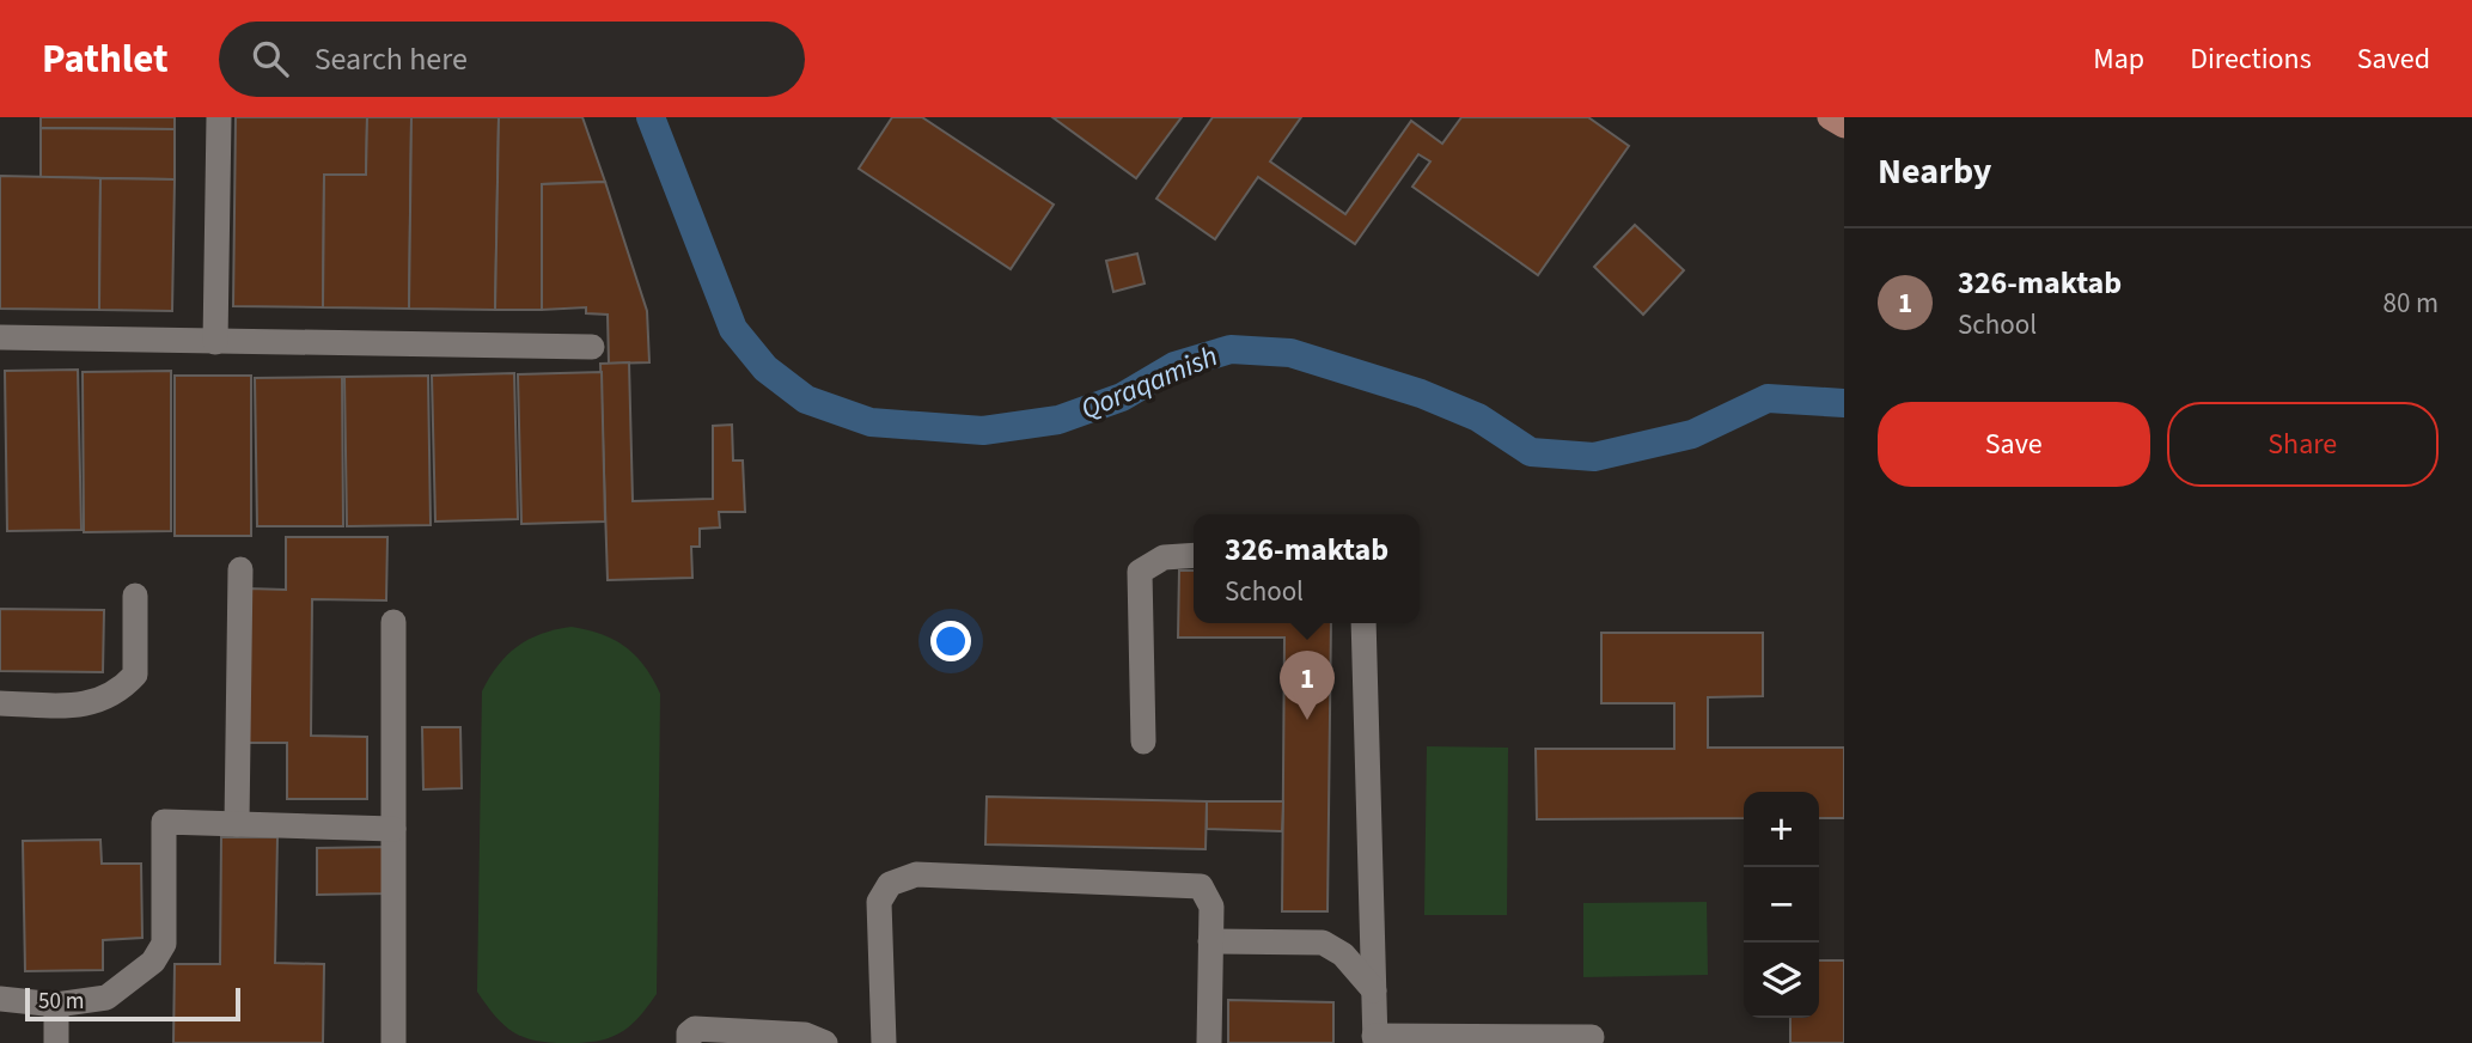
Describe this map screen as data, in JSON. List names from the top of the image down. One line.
{"water":["Qoraqamish"],"scale_bar":"50 m","page":{"header":"Pathlet","search":"Search here","nav":["Map","Directions","Saved"],"heading":"Nearby","list":[{"mark":"1","name":"326-maktab","note":"School","value":"80 m"}],"buttons":["Save","Share"],"popup":["326-maktab","School"],"pins":"1","map_buttons":["+","−"],"scale":"50 m"}}
